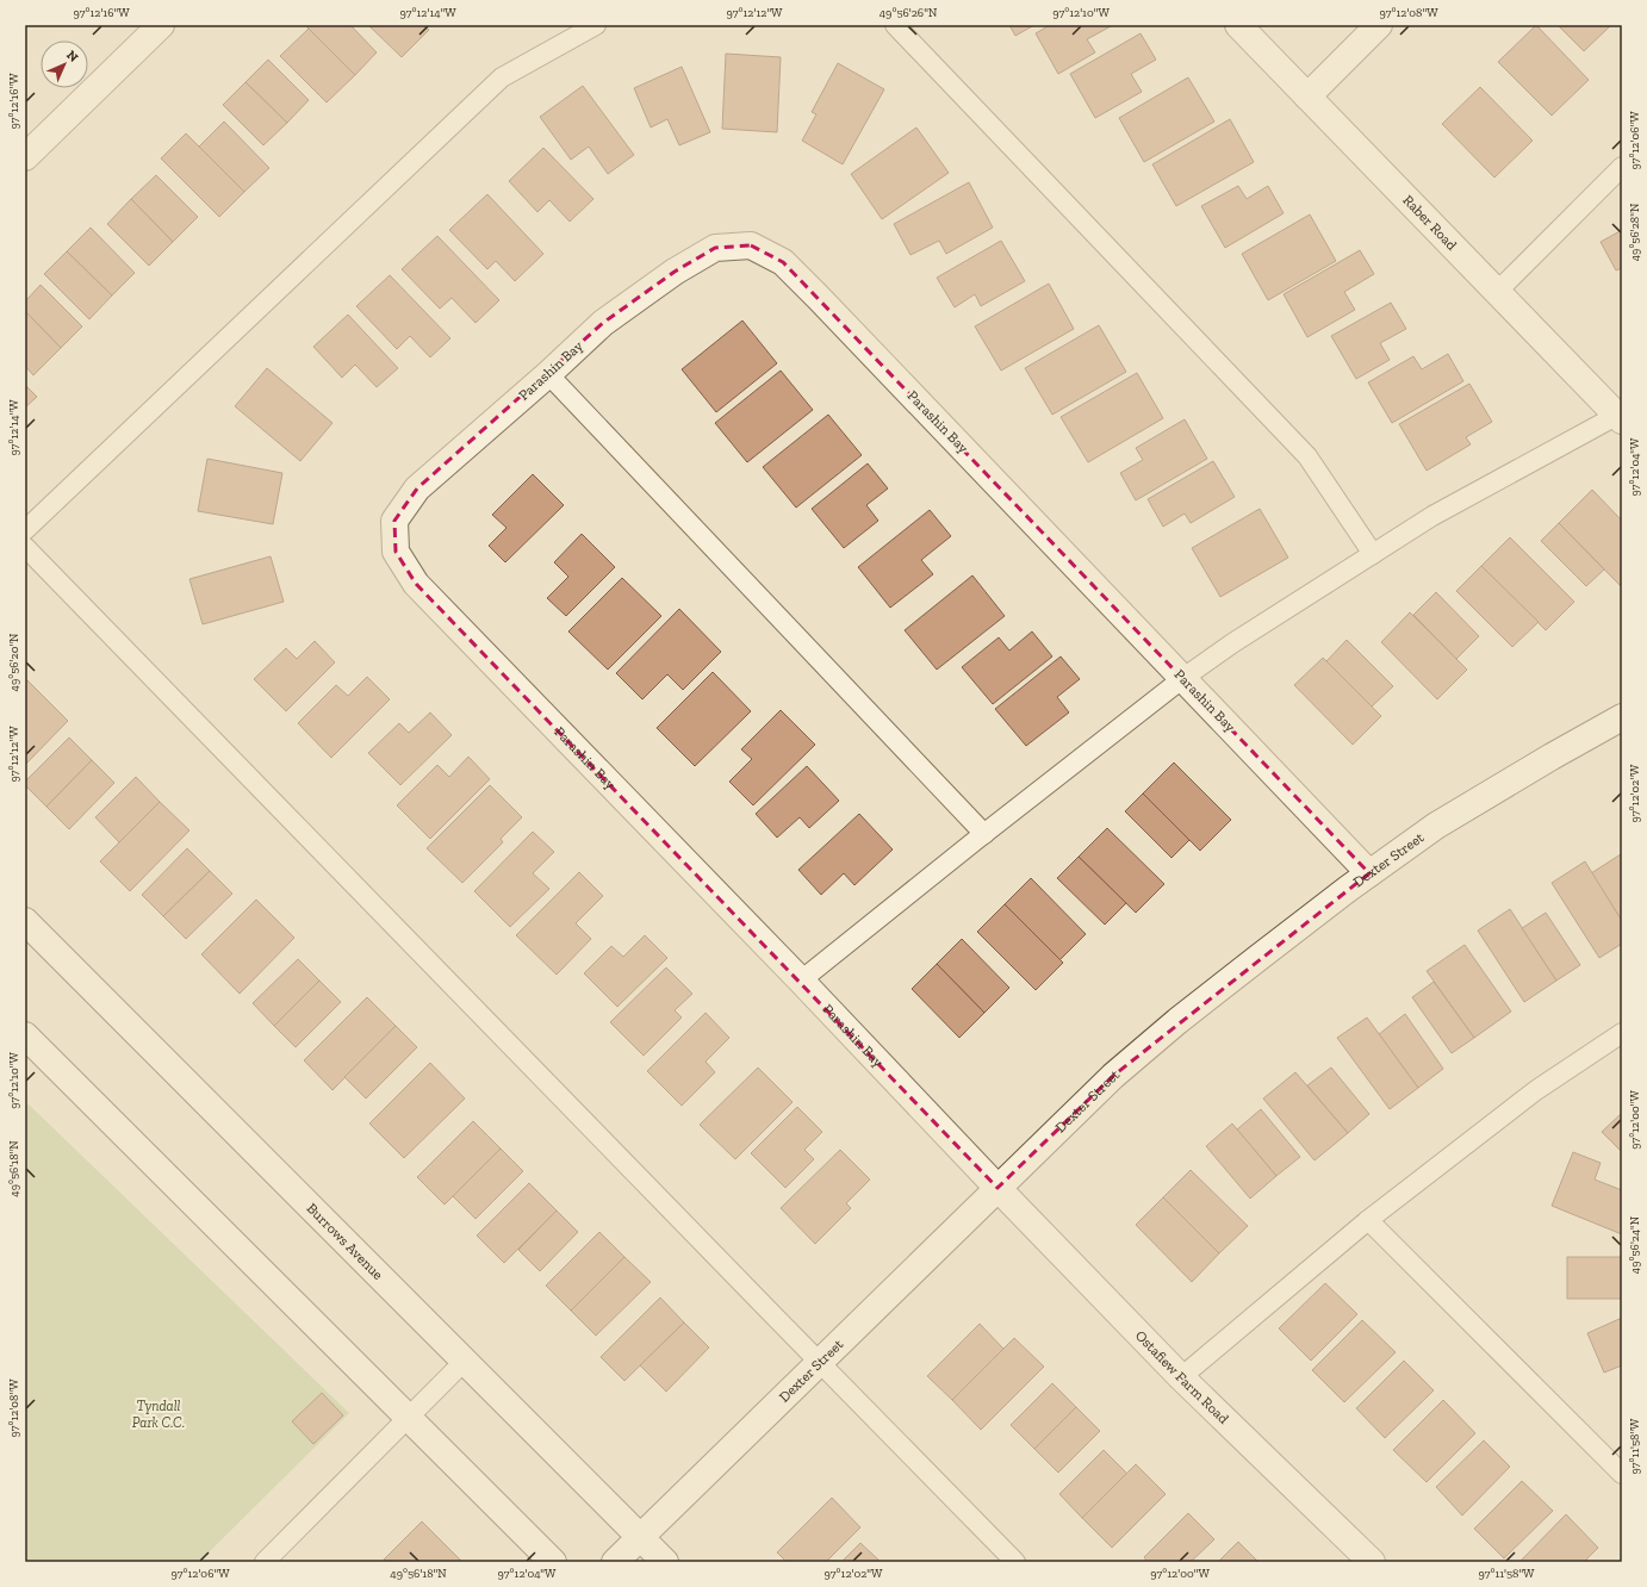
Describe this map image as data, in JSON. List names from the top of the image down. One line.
{"streets":{"street":["Raber Road","Parashin Bay","Dexter Street","Burrows Avenue","Ostafiew Farm Road"]},"crossings":[["Parashin Bay","Dexter Street"],["Parashin Bay","Ostafiew Farm Road"],["Dexter Street","Burrows Avenue"],["Dexter Street","Ostafiew Farm Road"]],"parks":["Tyndall Park C.C."],"north":"top right","coordinates":["97°12'16\"W","97°12'14\"W","97°12'12\"W","49°56'26\"N","97°12'10\"W","97°12'08\"W","97°12'06\"W","49°56'28\"N","97°12'04\"W","49°56'20\"N","97°12'02\"W","97°12'00\"W","49°56'18\"N","49°56'24\"N","97°11'58\"W"]}
